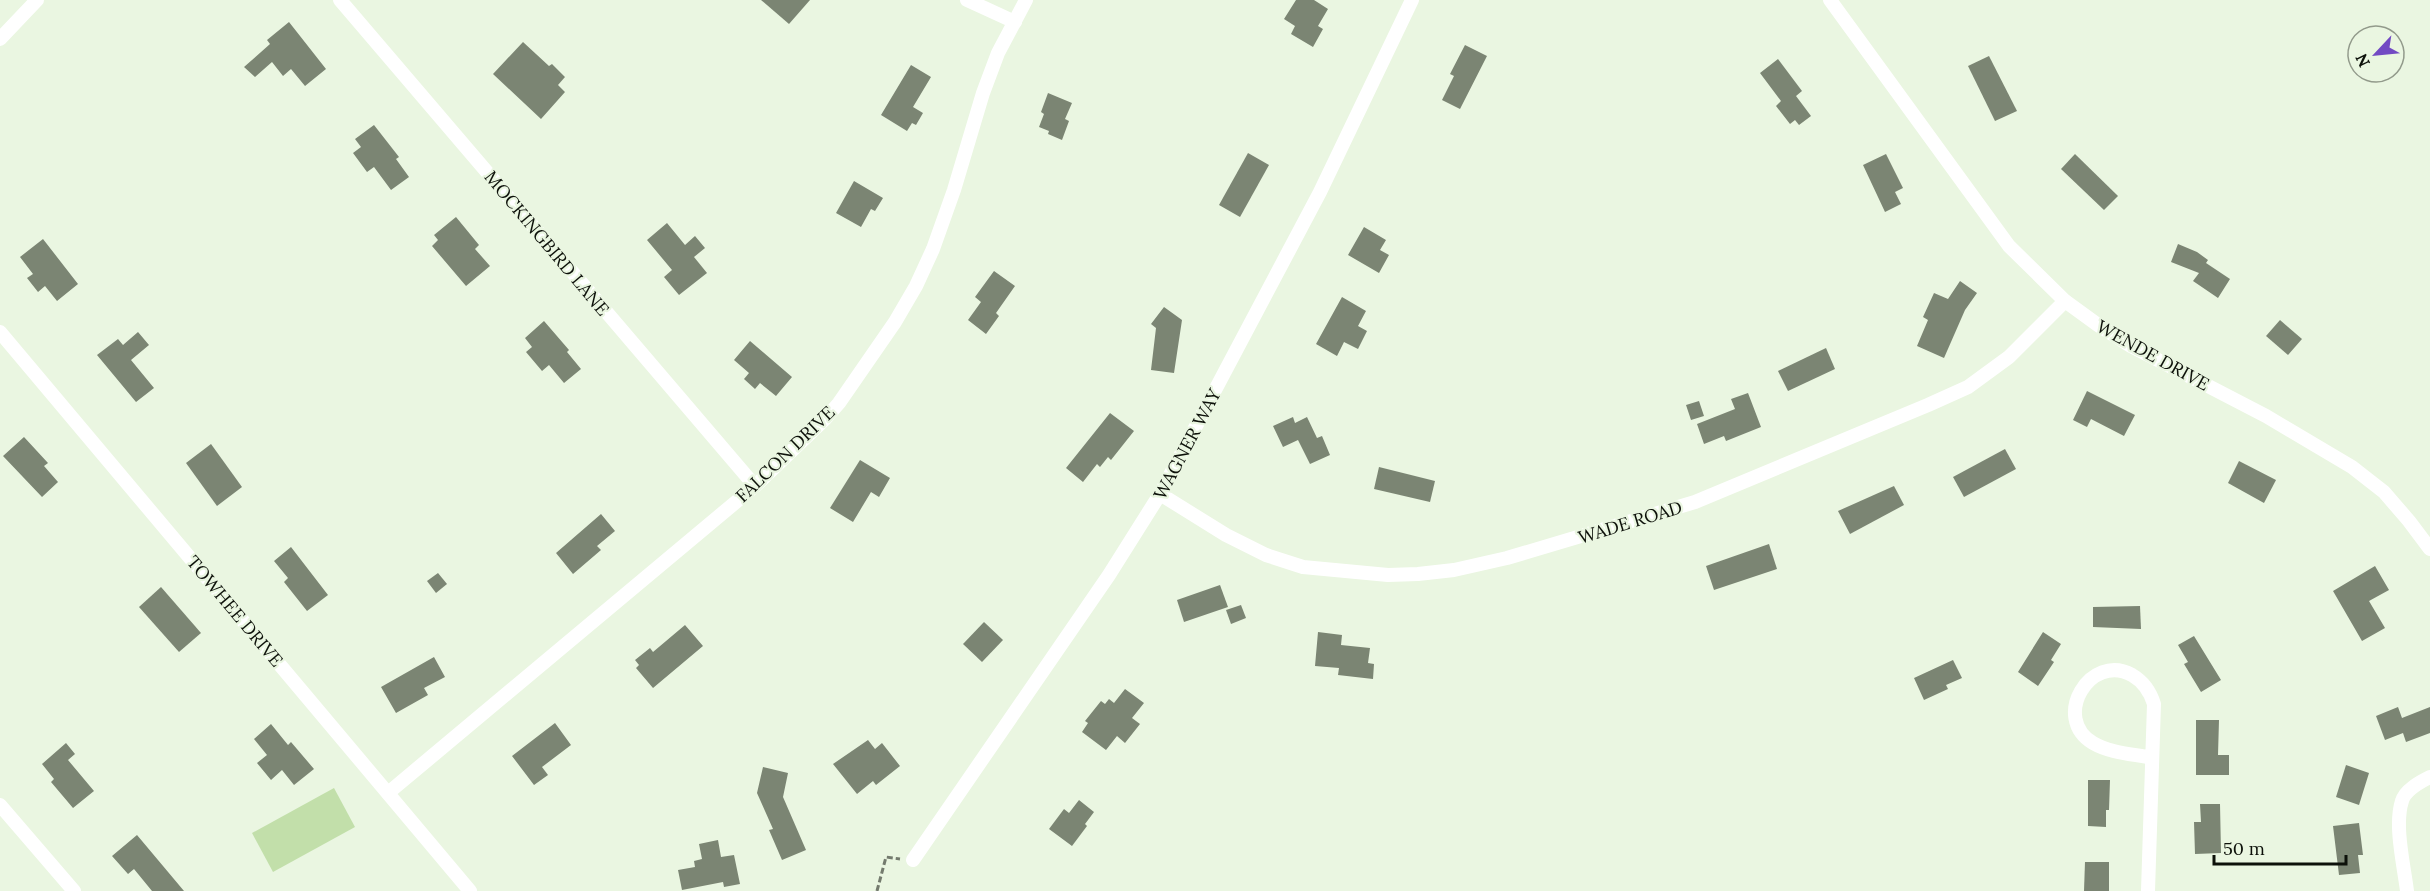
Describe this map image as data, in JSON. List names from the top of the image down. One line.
{"streets":{"street":["MOCKINGBIRD LANE","WENDE DRIVE","WAGNER WAY","FALCON DRIVE","WADE ROAD","TOWHEE DRIVE"]},"crossings":[["MOCKINGBIRD LANE","FALCON DRIVE"],["WENDE DRIVE","WADE ROAD"],["WAGNER WAY","WADE ROAD"],["FALCON DRIVE","TOWHEE DRIVE"]],"scale_bar":"50 m","north":"bottom left"}
